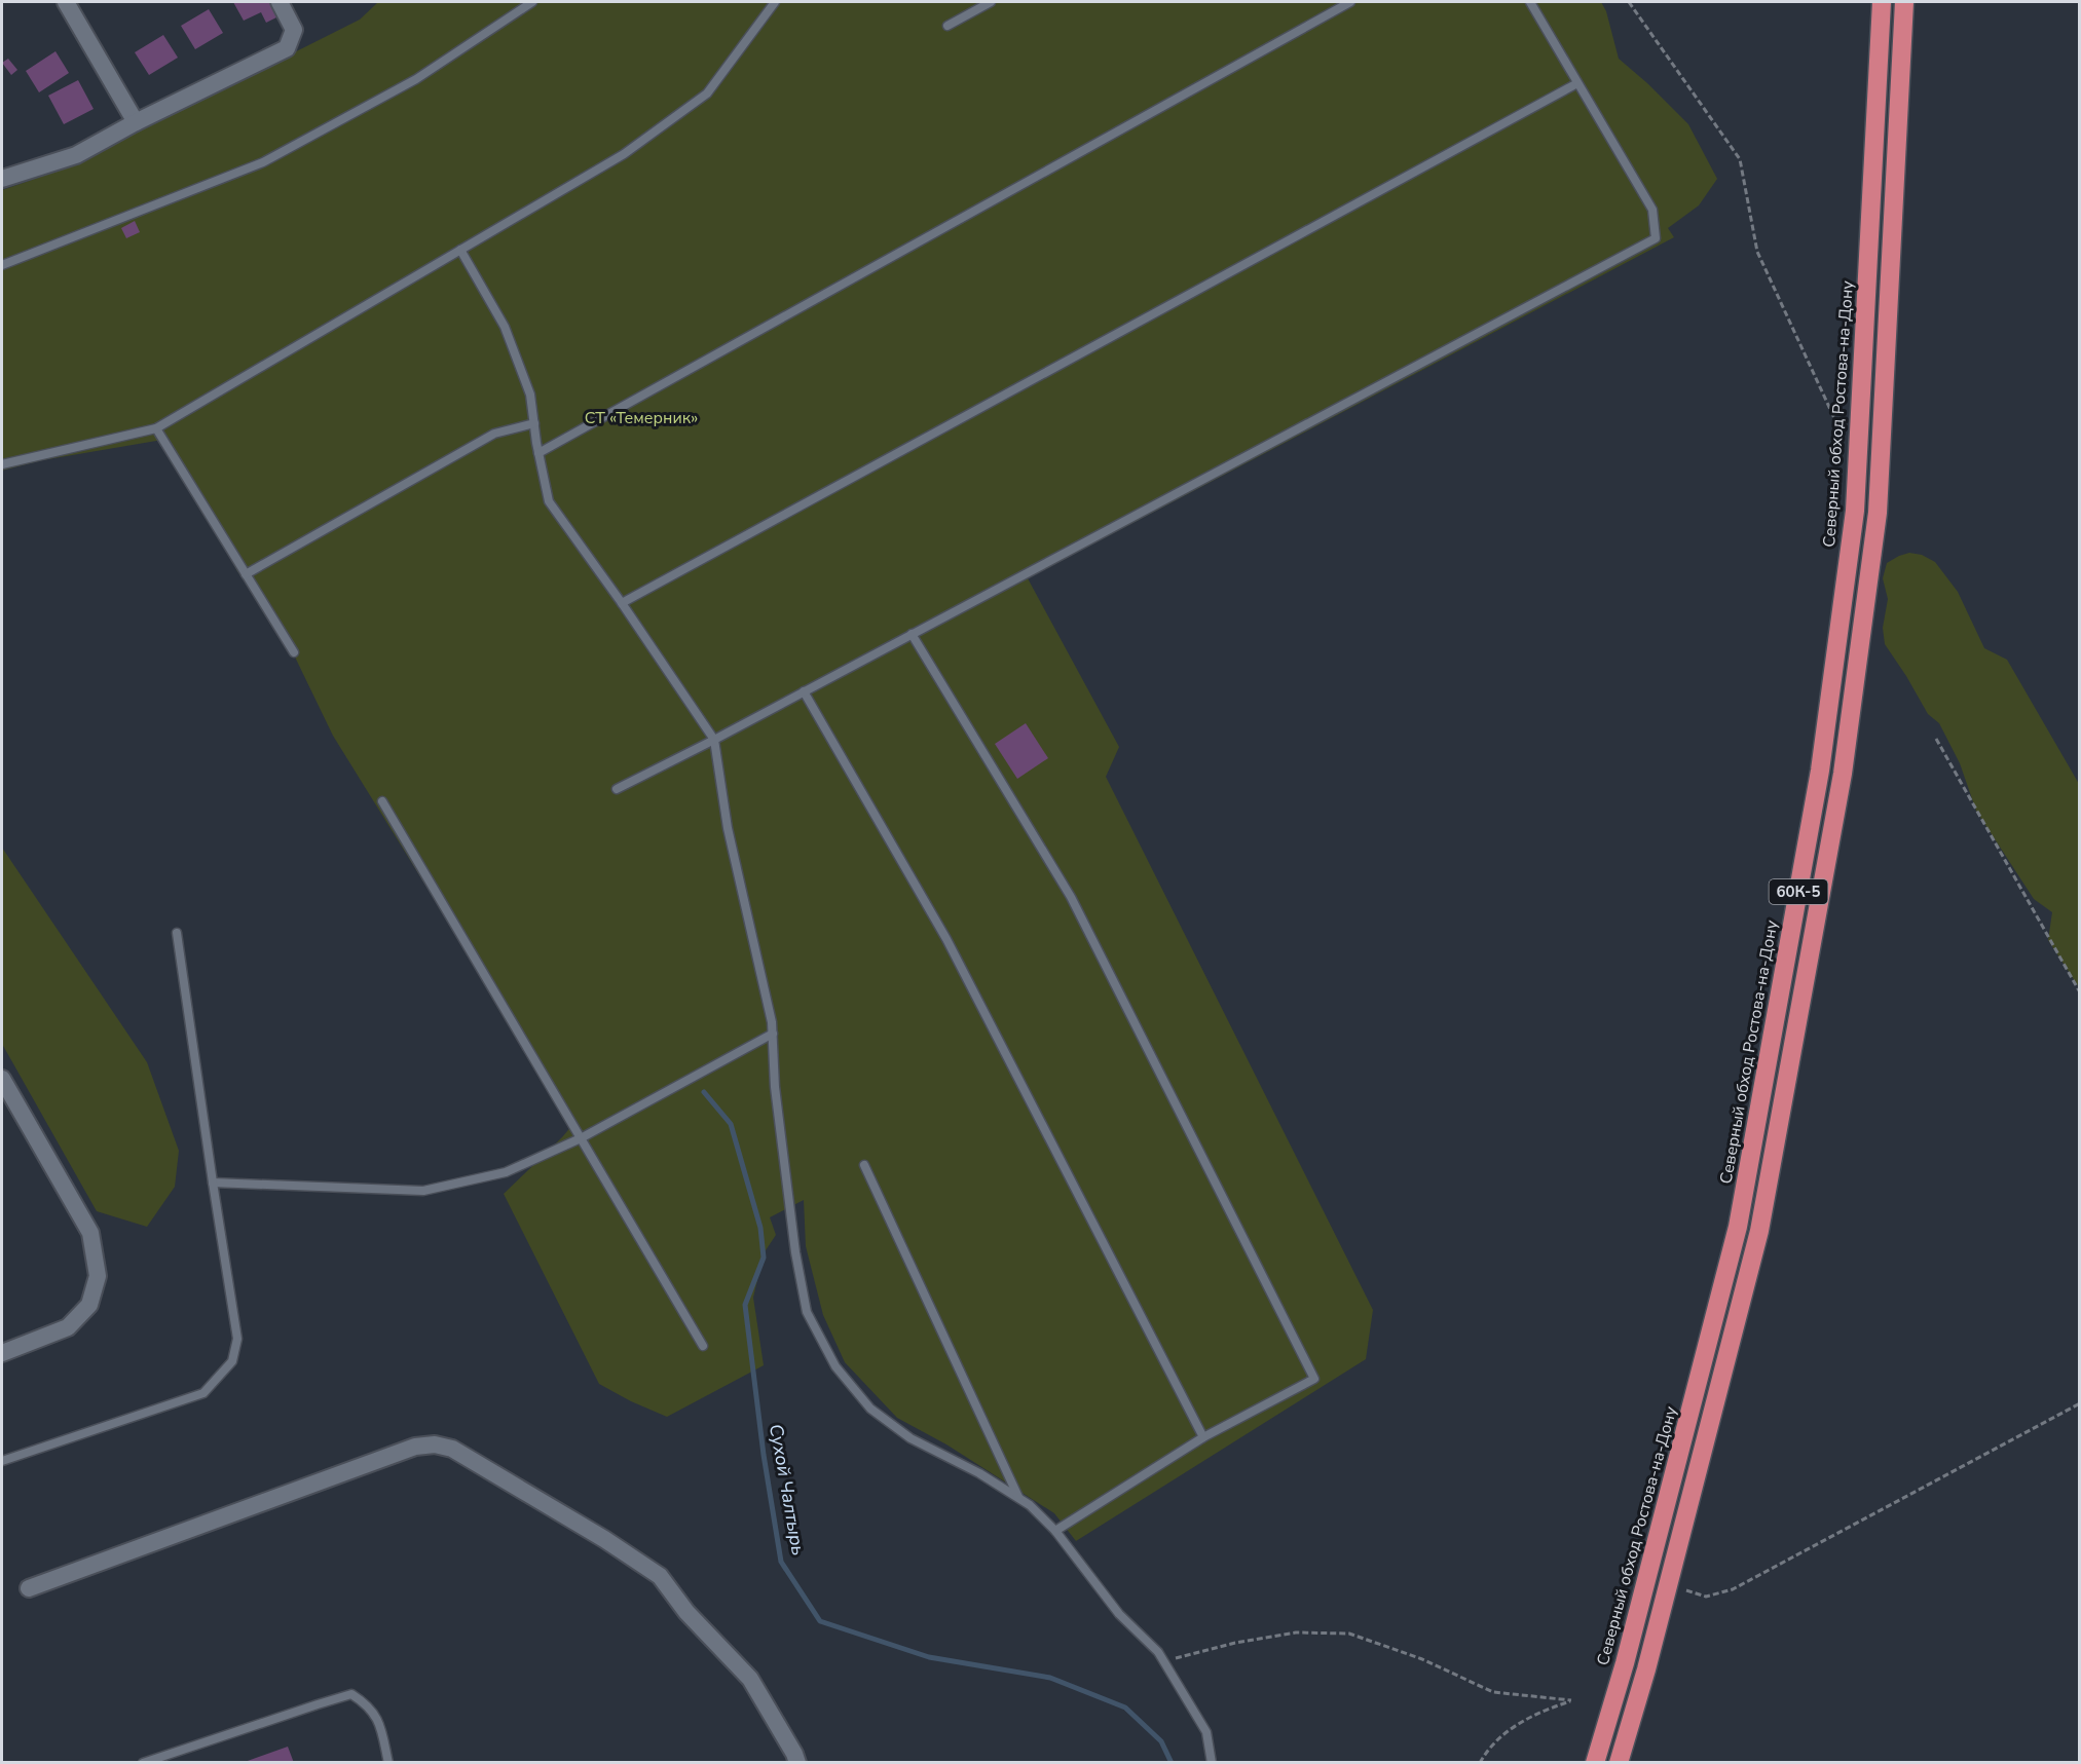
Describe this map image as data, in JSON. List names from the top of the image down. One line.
{"streets":{"highway":["Северный обход Ростова-на-Дону","60К-5"]},"water":["Сухой Чалтырь"],"parks":["СТ «Темерник»"]}
